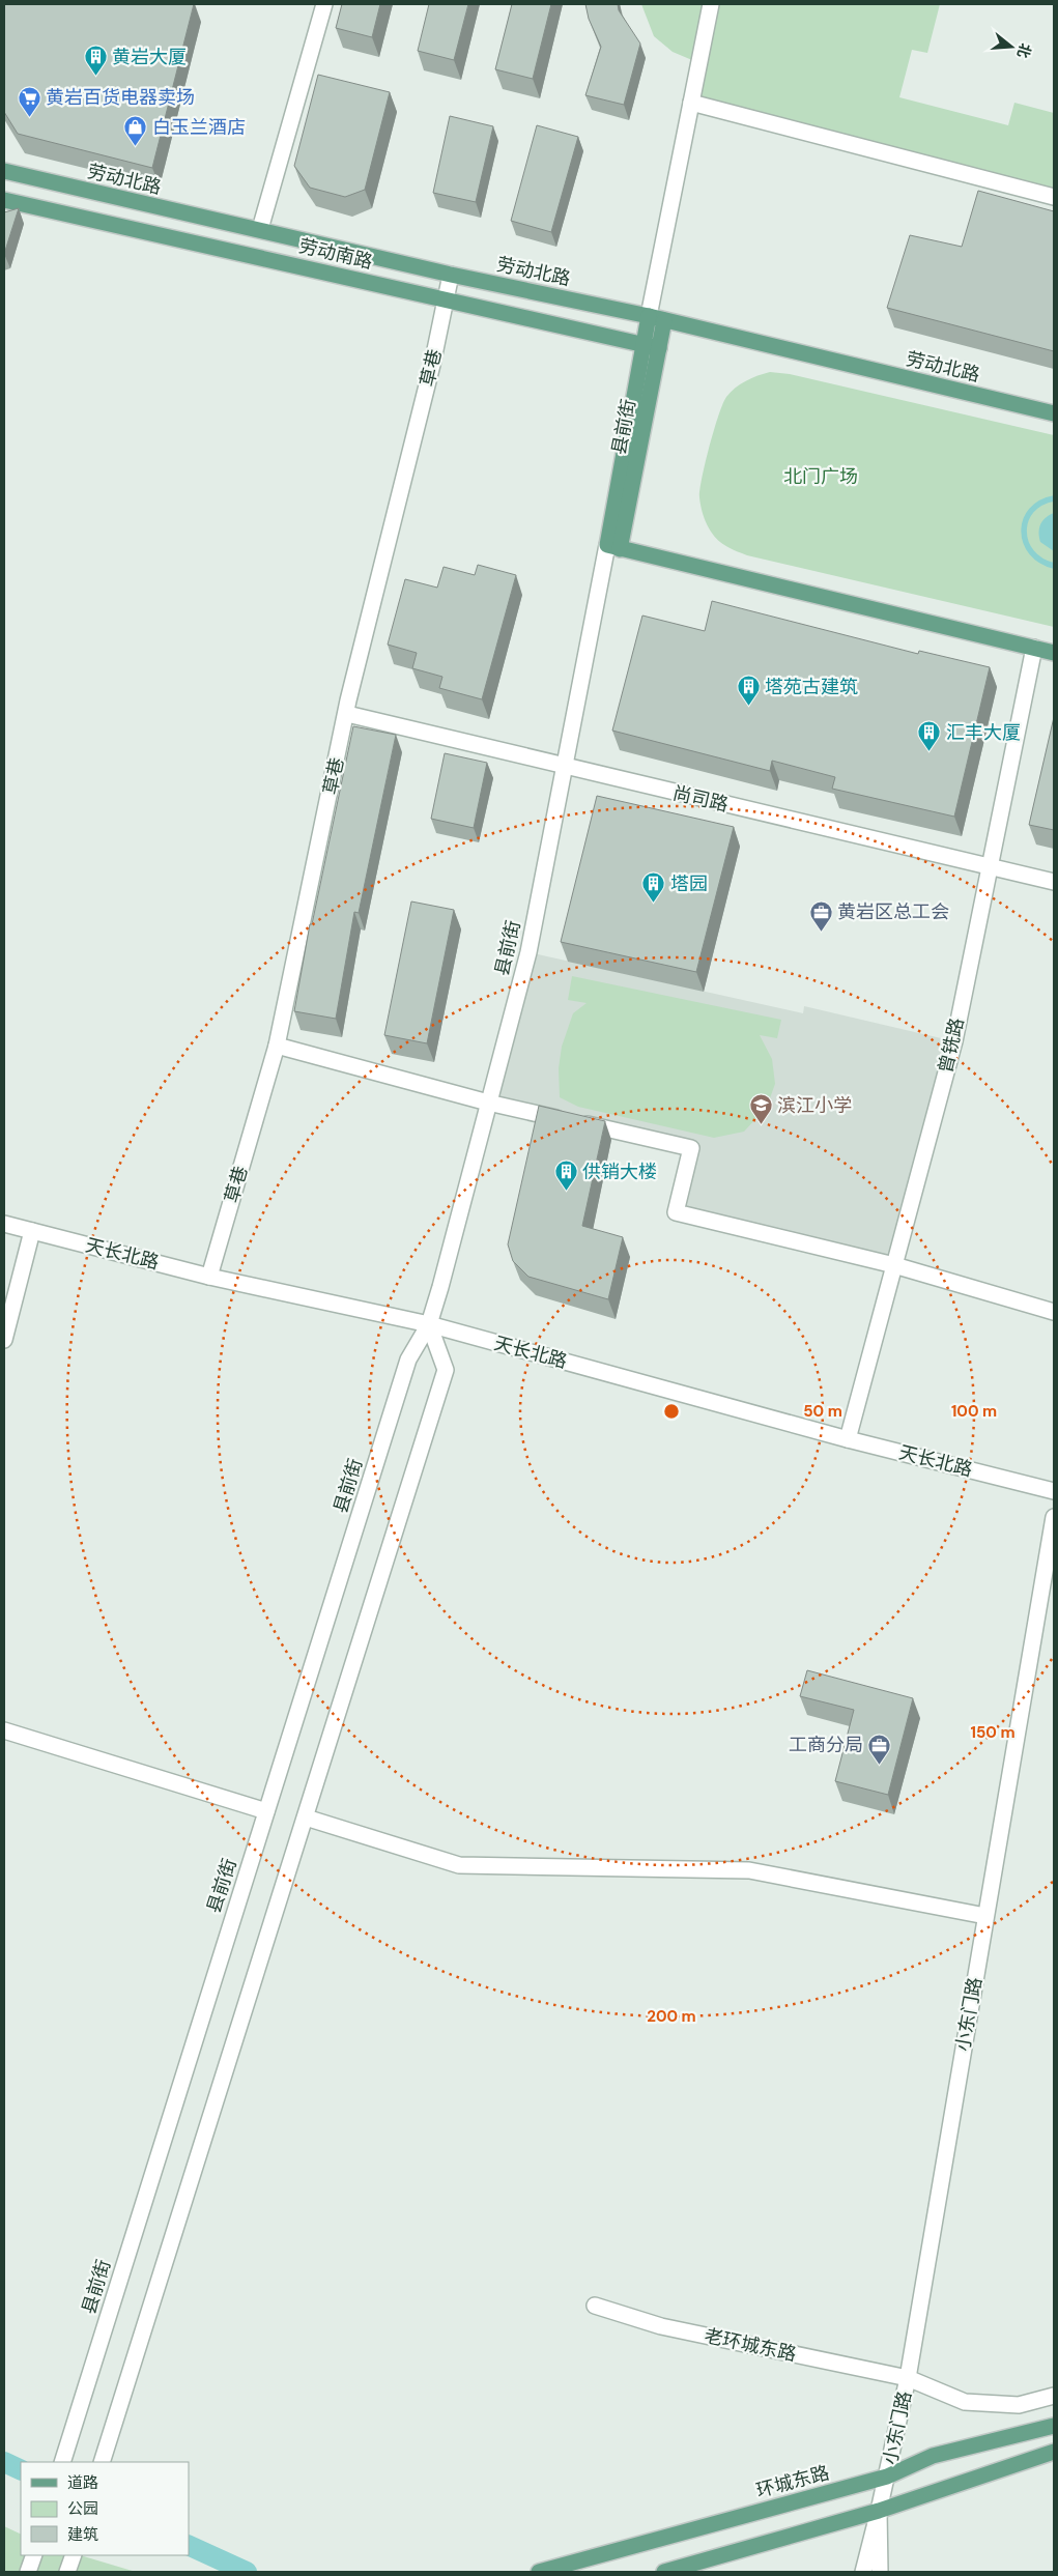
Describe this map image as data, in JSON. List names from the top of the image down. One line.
{"streets":{"main road":["劳动北路","劳动南路","县前街","环城东路"],"street":["草巷","尚司路","曾铣路","天长北路","小东门路","老环城东路"]},"crossings":[["劳动北路","草巷"],["劳动北路","县前街"],["劳动南路","草巷"],["劳动南路","县前街"],["草巷","尚司路"],["草巷","天长北路"],["县前街","尚司路"],["县前街","天长北路"],["尚司路","曾铣路"],["曾铣路","天长北路"],["小东门路","老环城东路"],["小东门路","环城东路"]],"parks":["北门广场"],"places":{"building":["黄岩大厦","塔苑古建筑","汇丰大厦","塔园","供销大楼"],"supermarket":["黄岩百货电器卖场"],"shop":["白玉兰酒店"],"office":["黄岩区总工会","工商分局"],"school or university":["滨江小学"]},"legend":["道路","公园","建筑"],"north":"right","rings":["50 m","100 m","150 m","200 m"]}
